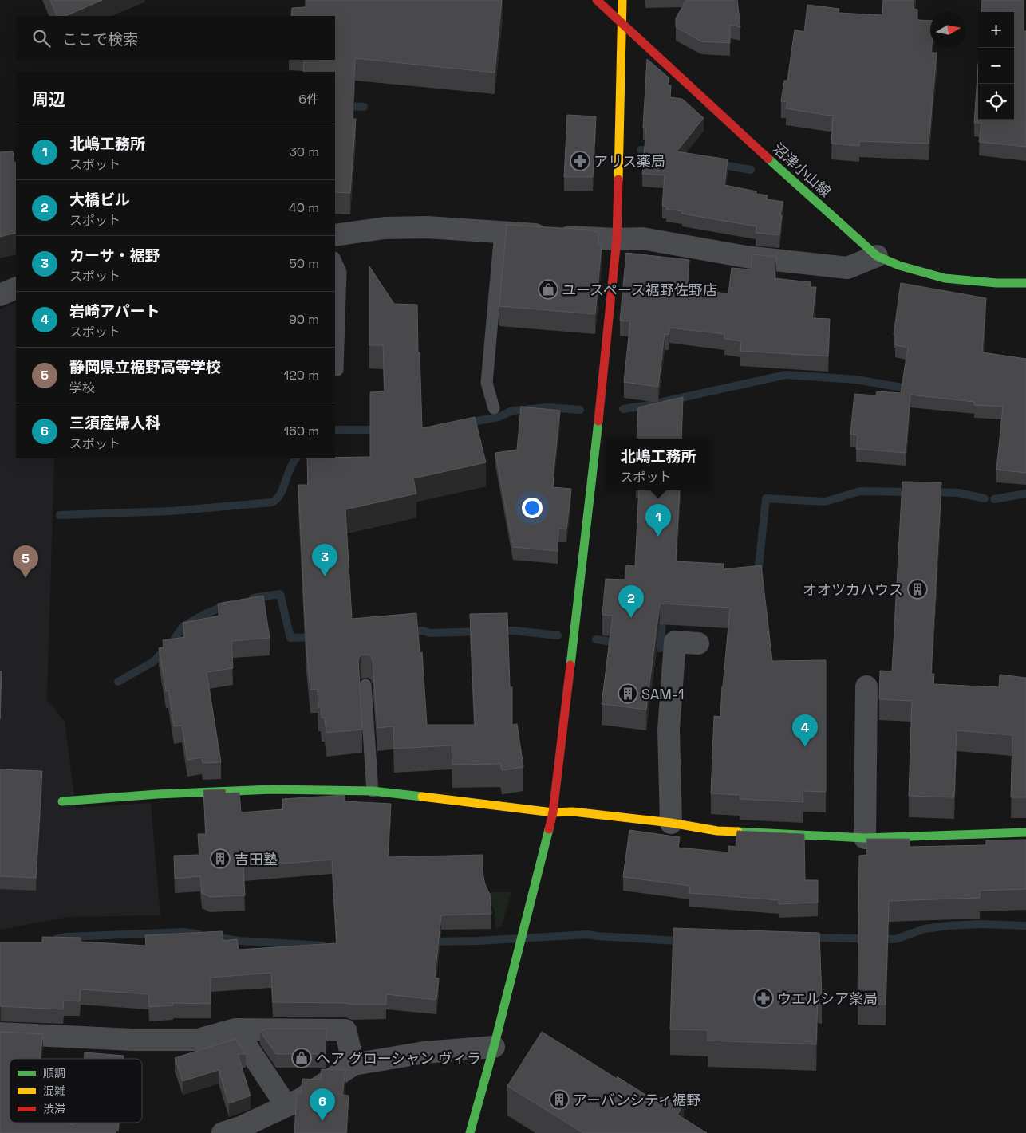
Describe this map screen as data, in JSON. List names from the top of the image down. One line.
{"streets":{"street":["沼津小山線"]},"places":{"pharmacy":["アリス薬局","ウエルシア薬局"],"shop":["ユースペース裾野佐野店","ヘア グローシャン ヴィラ"],"building":["オオツカハウス","SAM-1","吉田塾","アーバンシティ裾野"]},"legend":["順調","混雑","渋滞"],"north":"right","page":{"map_buttons":["+","−"],"search":"ここで検索","heading":["周辺","6件"],"list":[{"mark":"1","name":"北嶋工務所","note":"スポット","value":"30 m"},{"mark":"2","name":"大橋ビル","note":"スポット","value":"40 m"},{"mark":"3","name":"カーサ・裾野","note":"スポット","value":"50 m"},{"mark":"4","name":"岩崎アパート","note":"スポット","value":"90 m"},{"mark":"5","name":"静岡県立裾野高等学校","note":"学校","value":"120 m"},{"mark":"6","name":"三須産婦人科","note":"スポット","value":"160 m"}],"popup":["北嶋工務所","スポット"],"pins":["1","3","5","2","4","6"]}}
